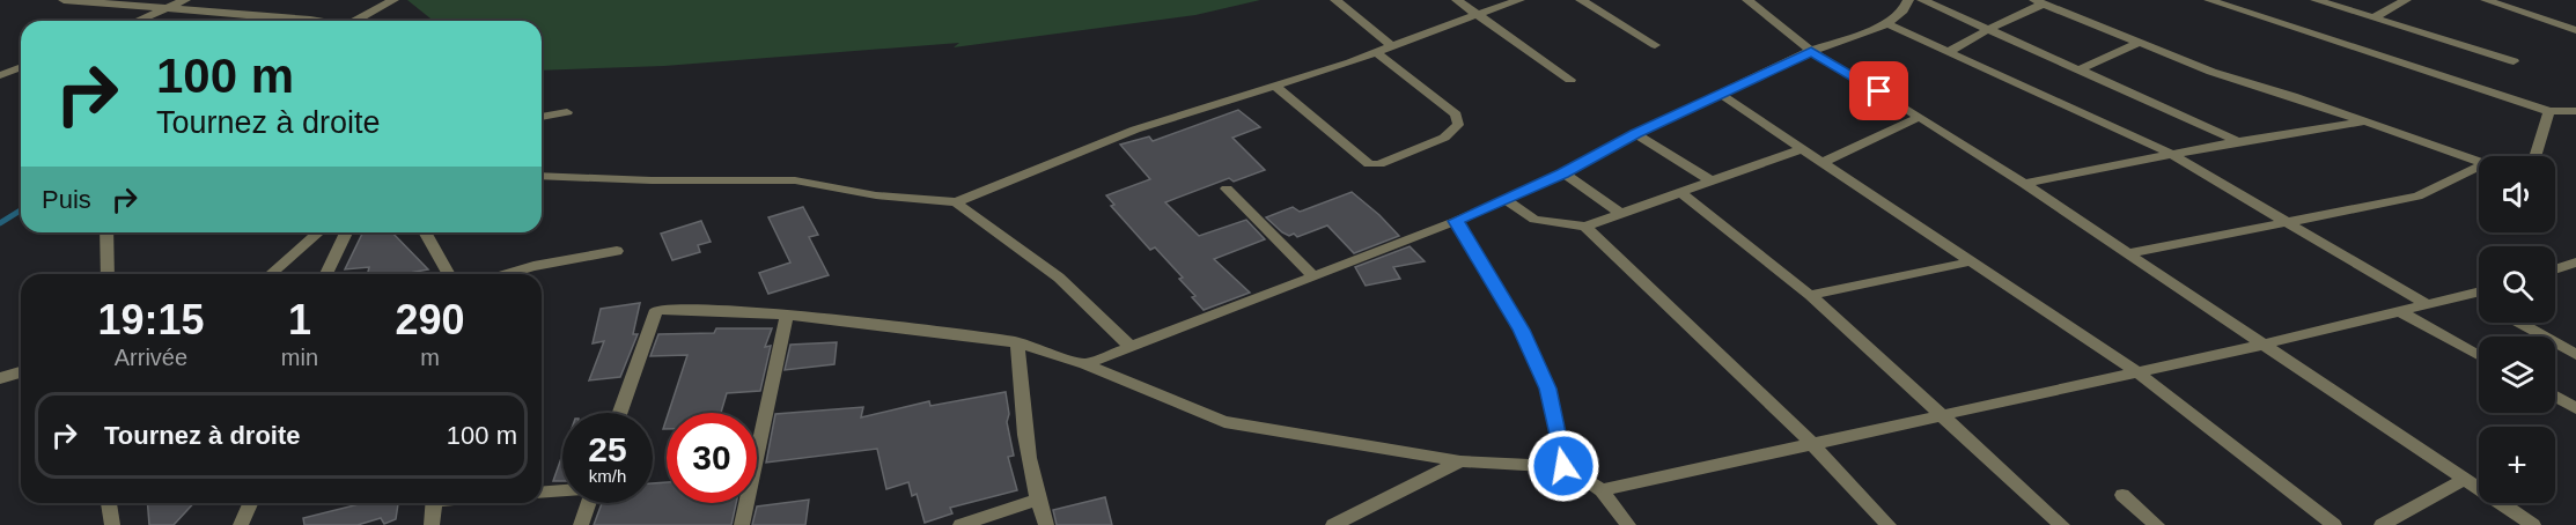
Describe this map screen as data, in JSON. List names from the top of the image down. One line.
{"page":{"turn":["100 m","Tournez à droite"],"map_buttons":"+","then":"Puis","eta":["19:15","Arrivée","1","min","290","m"],"list":[{"name":"Tournez à droite","value":"100 m"}],"speed":"25 km/h","limit":"30"}}
